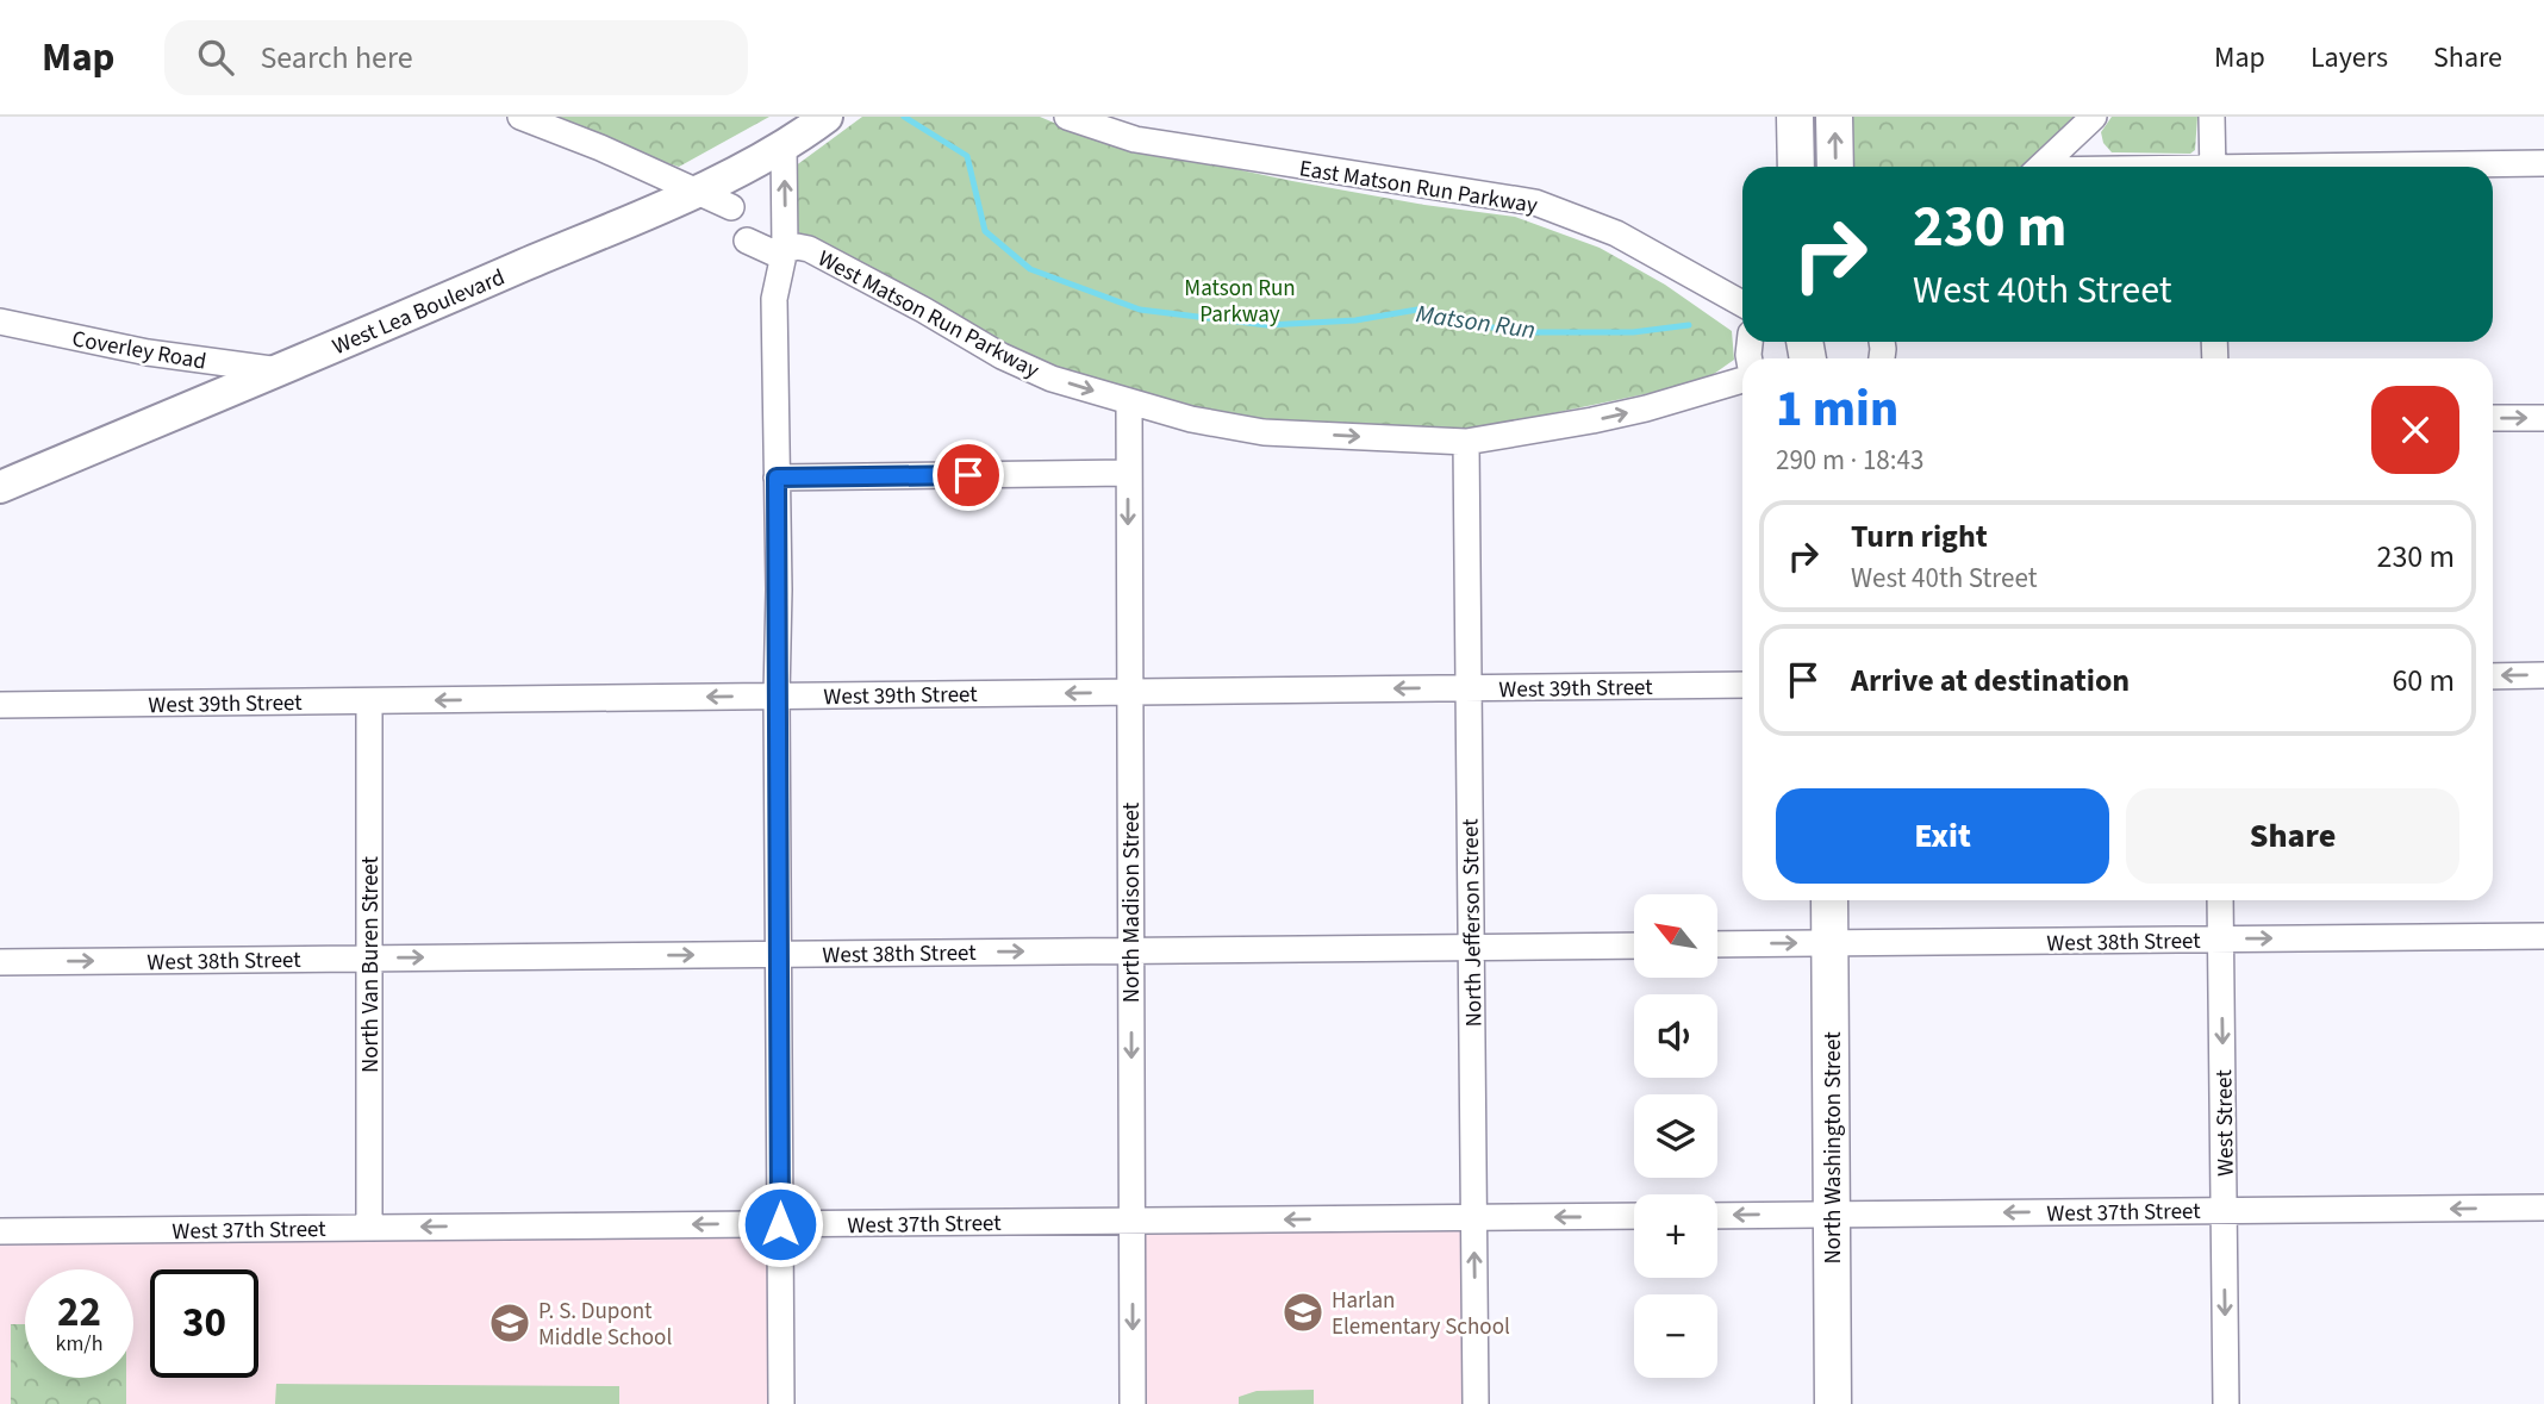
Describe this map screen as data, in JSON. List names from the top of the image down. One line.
{"streets":{"main road":["North Washington Street"],"street":["East Matson Run Parkway","West Lea Boulevard","West Matson Run Parkway","Coverley Road","West 39th Street","North Madison Street","North Jefferson Street","West 38th Street","North Van Buren Street","West Street","West 37th Street"]},"crossings":[["West Lea Boulevard","Coverley Road"],["West Matson Run Parkway","North Madison Street"],["West Matson Run Parkway","North Jefferson Street"],["West 39th Street","North Madison Street"],["West 39th Street","North Jefferson Street"],["West 39th Street","North Van Buren Street"],["North Madison Street","West 38th Street"],["North Madison Street","West 37th Street"],["North Jefferson Street","West 38th Street"],["North Jefferson Street","West 37th Street"],["West 38th Street","North Van Buren Street"],["West 38th Street","West Street"],["West 38th Street","North Washington Street"],["North Van Buren Street","West 37th Street"],["West Street","West 37th Street"],["North Washington Street","West 37th Street"]],"one_way":["North Madison Street","West 38th Street","West Street","West 37th Street"],"water":["Matson Run"],"parks":["Matson Run Parkway"],"places":{"school or university":["Harlan Elementary School","P. S. Dupont Middle School"]},"north":"top left","page":{"header":"Map","search":"Search here","nav":["Map","Layers","Share"],"turn":["230 m","West 40th Street"],"heading":["1 min","290 m · 18:43"],"list":[{"name":"Turn right","note":"West 40th Street","value":"230 m"},{"name":"Arrive at destination","value":"60 m"}],"buttons":["Exit","Share"],"map_buttons":["+","−"],"speed":"22 km/h","limit":"30"}}
